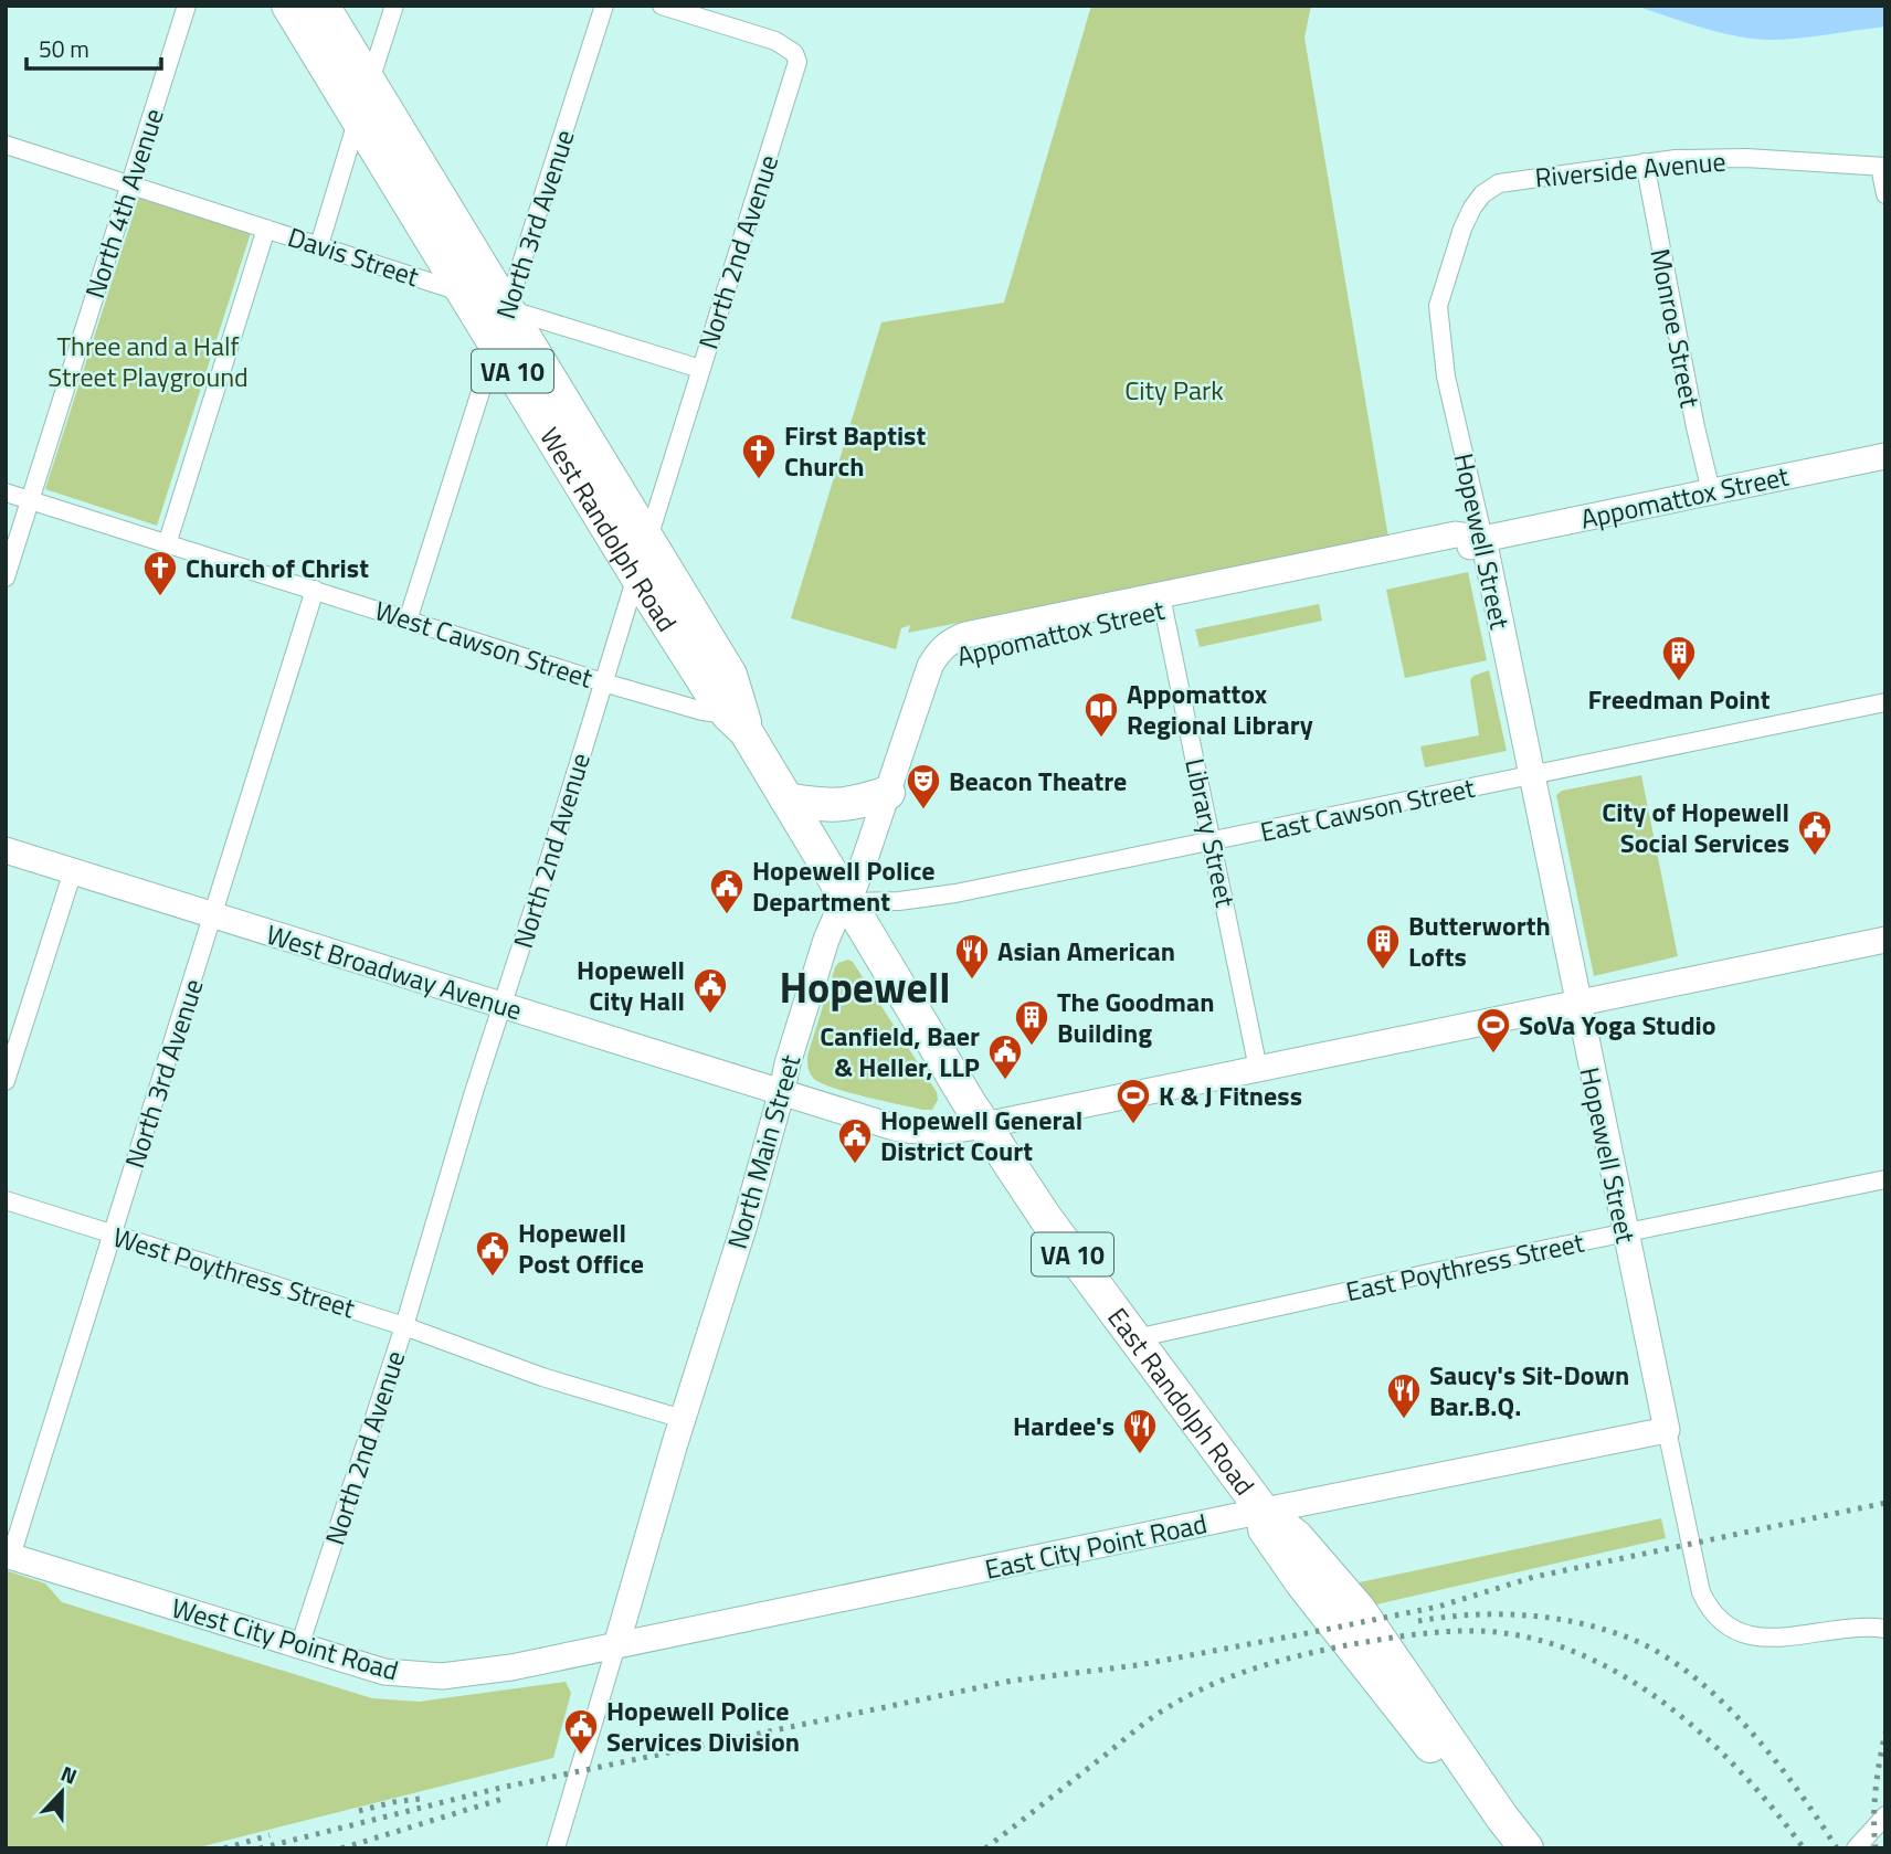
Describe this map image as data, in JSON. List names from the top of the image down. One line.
{"streets":{"highway":["VA 10","West Randolph Road","East Randolph Road"],"street":["Riverside Avenue","North 4th Avenue","North 3rd Avenue","North 2nd Avenue","Davis Street","Monroe Street","Appomattox Street","Hopewell Street","West Cawson Street","East Cawson Street","Library Street","West Broadway Avenue","North Main Street","East Poythress Street","West Poythress Street","East City Point Road","West City Point Road"]},"crossings":[["Riverside Avenue","Monroe Street"],["Riverside Avenue","Hopewell Street"],["North 4th Avenue","Davis Street"],["North 4th Avenue","West Cawson Street"],["North 3rd Avenue","Davis Street"],["North 3rd Avenue","West Randolph Road"],["North 3rd Avenue","West Cawson Street"],["North 3rd Avenue","West Broadway Avenue"],["North 3rd Avenue","West Poythress Street"],["North 3rd Avenue","West City Point Road"],["North 2nd Avenue","Davis Street"],["North 2nd Avenue","West Randolph Road"],["North 2nd Avenue","West Cawson Street"],["North 2nd Avenue","West Broadway Avenue"],["North 2nd Avenue","West Poythress Street"],["North 2nd Avenue","West City Point Road"],["Davis Street","West Randolph Road"],["Monroe Street","Appomattox Street"],["Appomattox Street","Hopewell Street"],["Appomattox Street","Library Street"],["Appomattox Street","North Main Street"],["West Randolph Road","West Cawson Street"],["West Randolph Road","East Cawson Street"],["West Randolph Road","North Main Street"],["West Randolph Road","East Randolph Road"],["Hopewell Street","East Cawson Street"],["Hopewell Street","West Broadway Avenue"],["Hopewell Street","East Poythress Street"],["Hopewell Street","East City Point Road"],["East Cawson Street","Library Street"],["East Cawson Street","North Main Street"],["East Cawson Street","East Randolph Road"],["Library Street","West Broadway Avenue"],["West Broadway Avenue","North Main Street"],["West Broadway Avenue","East Randolph Road"],["North Main Street","West Poythress Street"],["North Main Street","East Randolph Road"],["North Main Street","East City Point Road"],["North Main Street","West City Point Road"],["East Poythress Street","East Randolph Road"],["East Randolph Road","East City Point Road"],["East City Point Road","West City Point Road"]],"districts":["Hopewell"],"parks":["Three and a Half Street Playground","City Park"],"places":{"church":["First Baptist Church","Church of Christ"],"building":["Freedman Point","Butterworth Lofts","The Goodman Building"],"library":["Appomattox Regional Library"],"theatre":["Beacon Theatre"],"public building":["City of Hopewell Social Services","Hopewell Police Department","Hopewell City Hall","Canfield, Baer & Heller, LLP","Hopewell General District Court","Hopewell Post Office","Hopewell Police Services Division"],"restaurant":["Asian American","Saucy's Sit-Down Bar.B.Q.","Hardee's"],"sports":["SoVa Yoga Studio","K & J Fitness"]},"scale_bar":"50 m","north":"top"}
